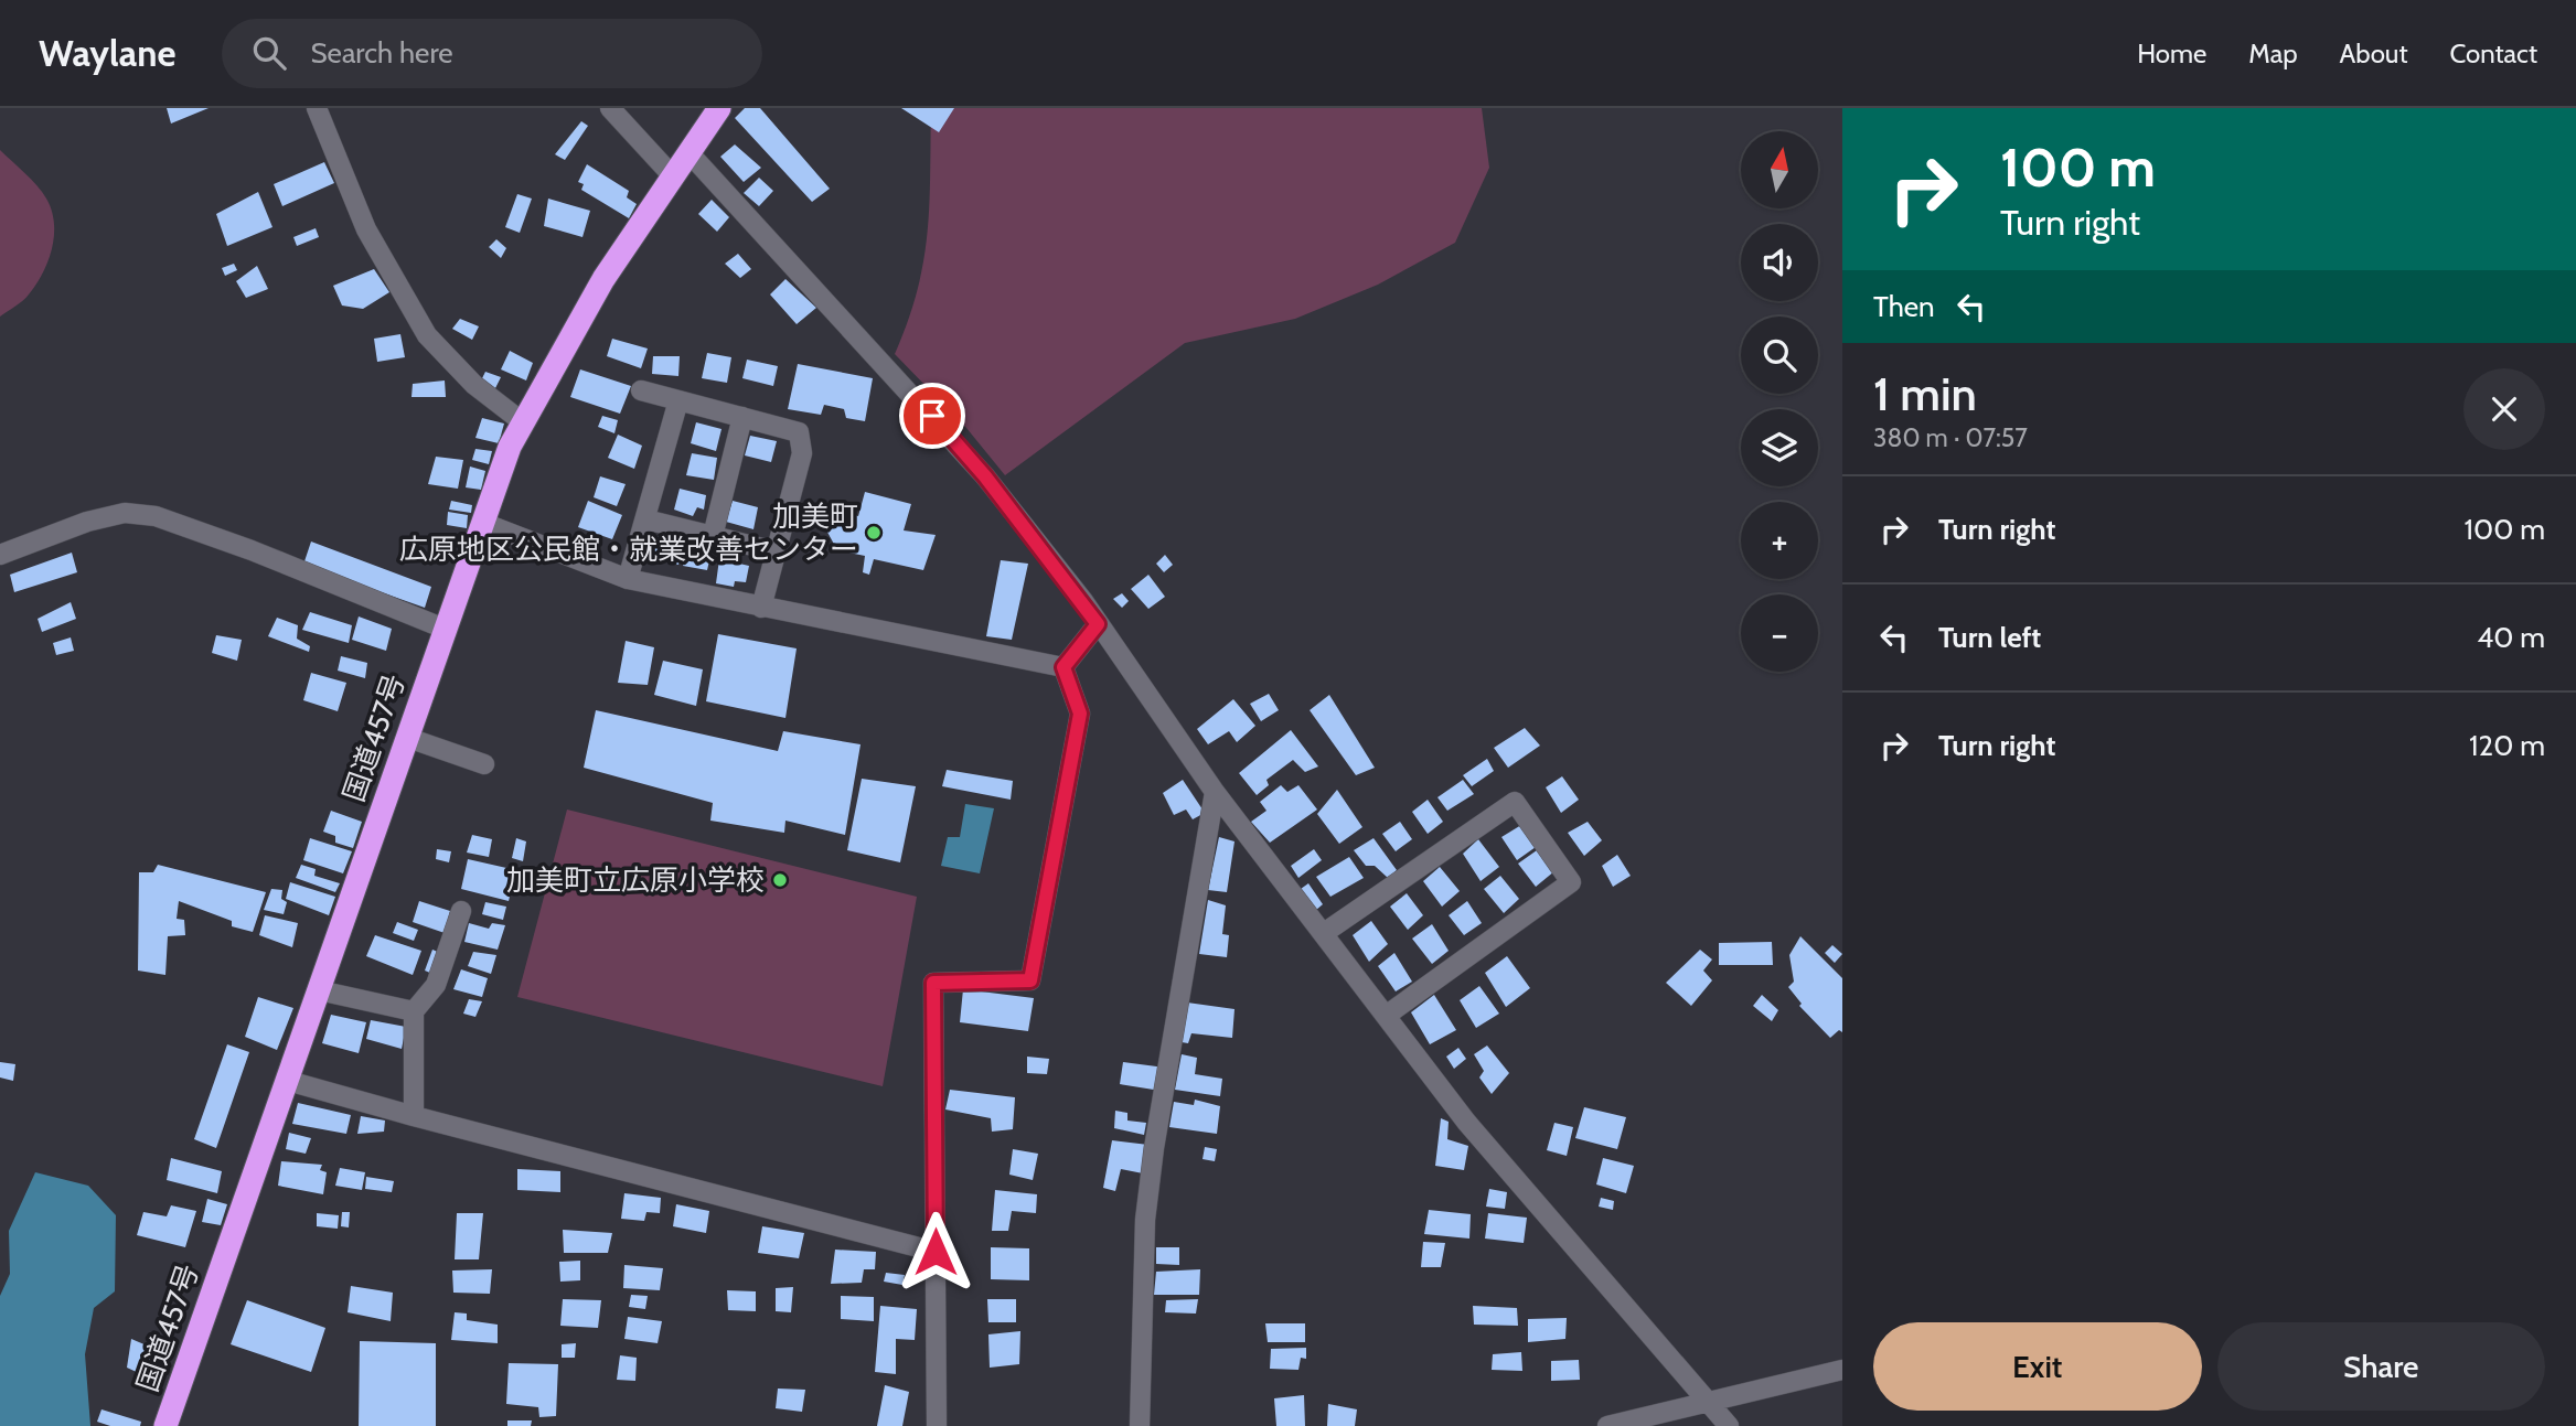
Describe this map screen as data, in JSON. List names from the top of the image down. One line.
{"streets":{"highway":["国道457号"]},"places":["加美町 広原地区公民館・就業改善センター","加美町立広原小学校"],"north":"top","page":{"header":"Waylane","search":"Search here","nav":["Home","Map","About","Contact"],"turn":["100 m","Turn right"],"map_buttons":["+","−"],"then":"Then","heading":["1 min","380 m · 07:57"],"list":[{"name":"Turn right","value":"100 m"},{"name":"Turn left","value":"40 m"},{"name":"Turn right","value":"120 m"}],"buttons":["Exit","Share"]}}
